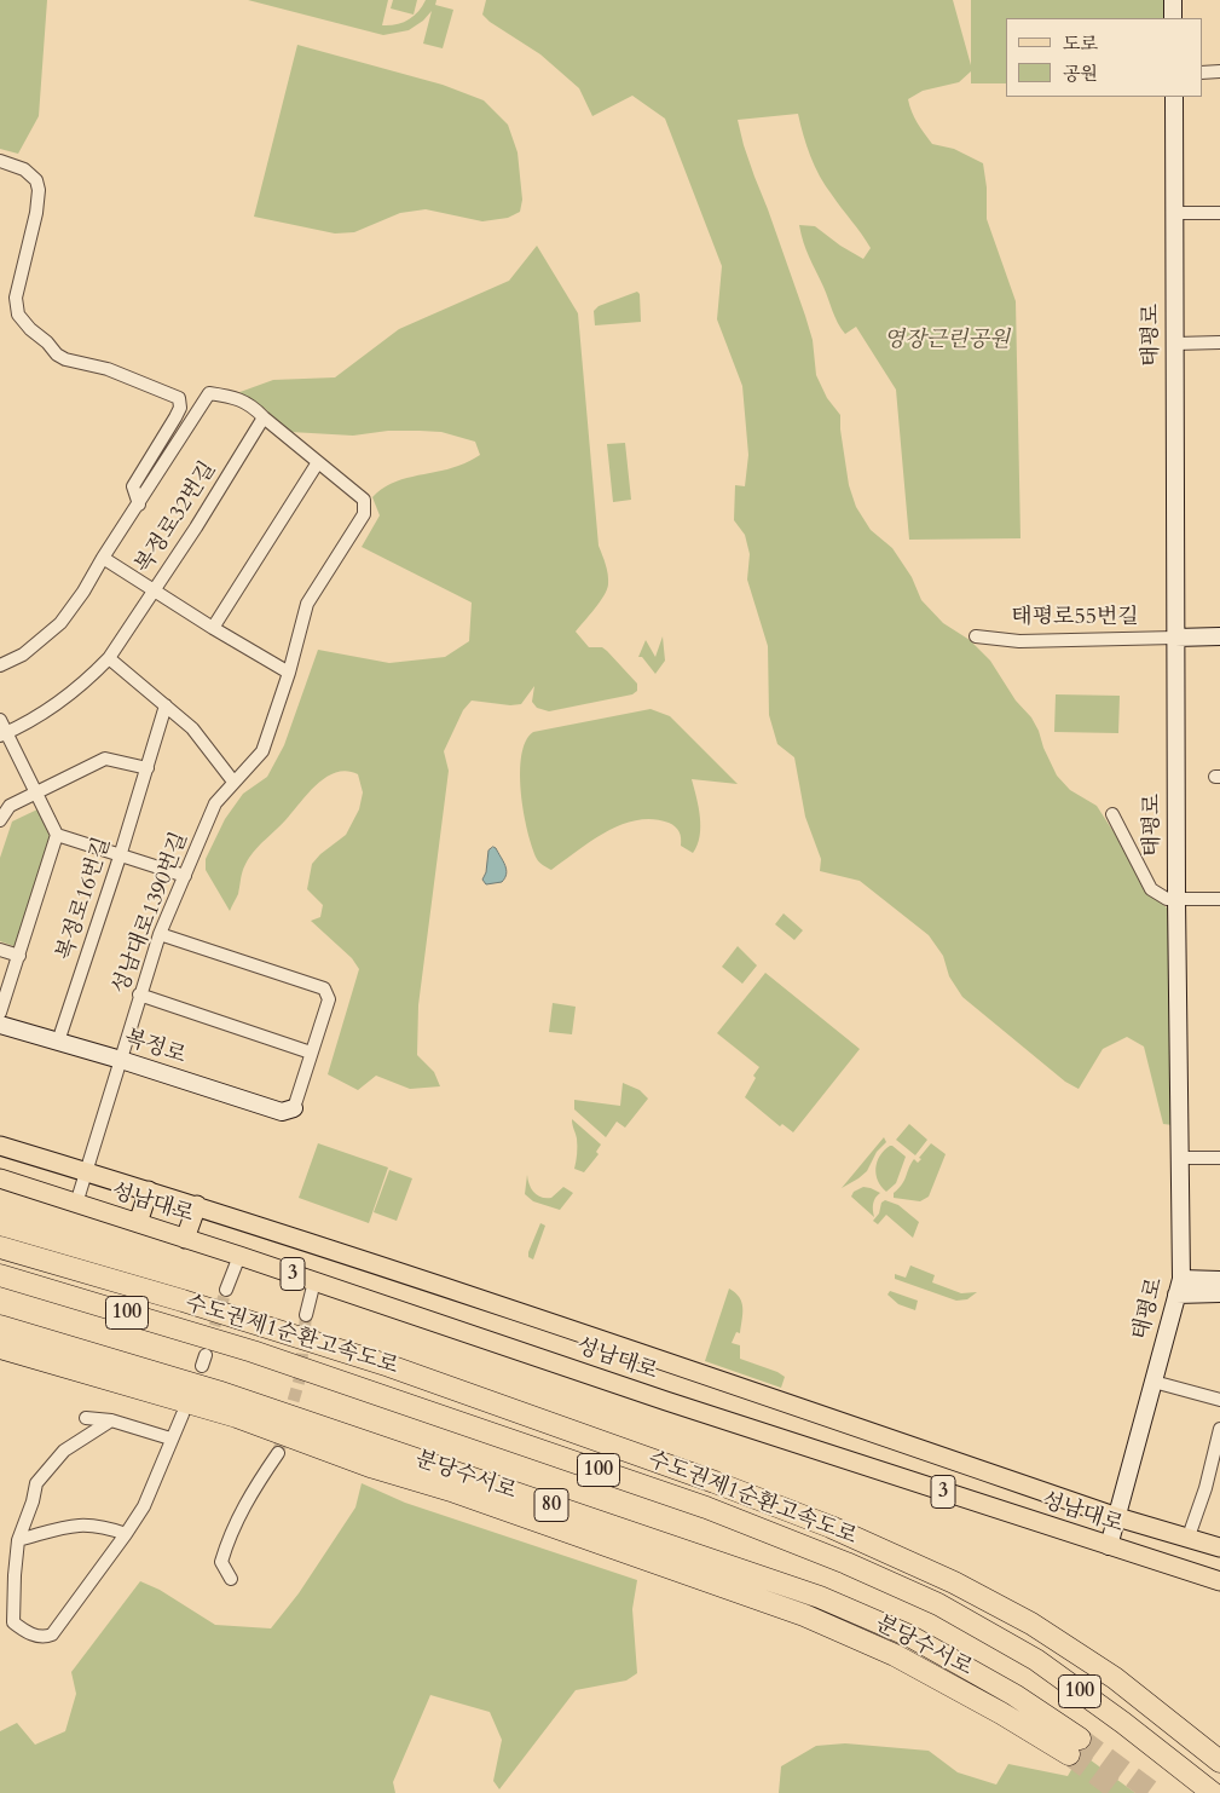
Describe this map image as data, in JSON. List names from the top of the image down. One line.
{"streets":{"highway":["100","수도권제1순환고속도로","분당수서로","80"],"main road":["태평로","복정로","성남대로","3"],"street":["복정로32번길","태평로55번길","복정로16번길","성남대로1390번길"]},"crossings":[["태평로","태평로55번길"],["태평로","성남대로"],["복정로32번길","성남대로1390번길"],["복정로16번길","복정로"],["성남대로1390번길","복정로"],["성남대로1390번길","성남대로"]],"parks":["영장근린공원"],"legend":["도로","공원"]}
